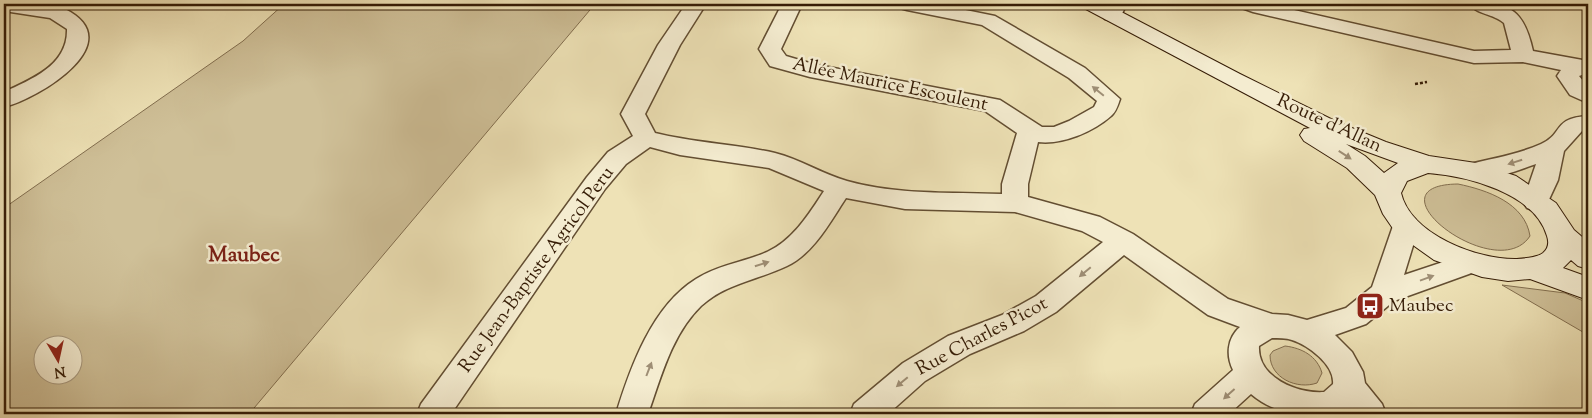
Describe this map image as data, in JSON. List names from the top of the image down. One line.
{"streets":{"street":["Allée Maurice Escoulent","Route d'Allan","Rue Jean-Baptiste Agricol Peru","Rue Charles Picot"]},"districts":["Maubec"],"places":{"bus stop":["Maubec"]},"north":"bottom"}
